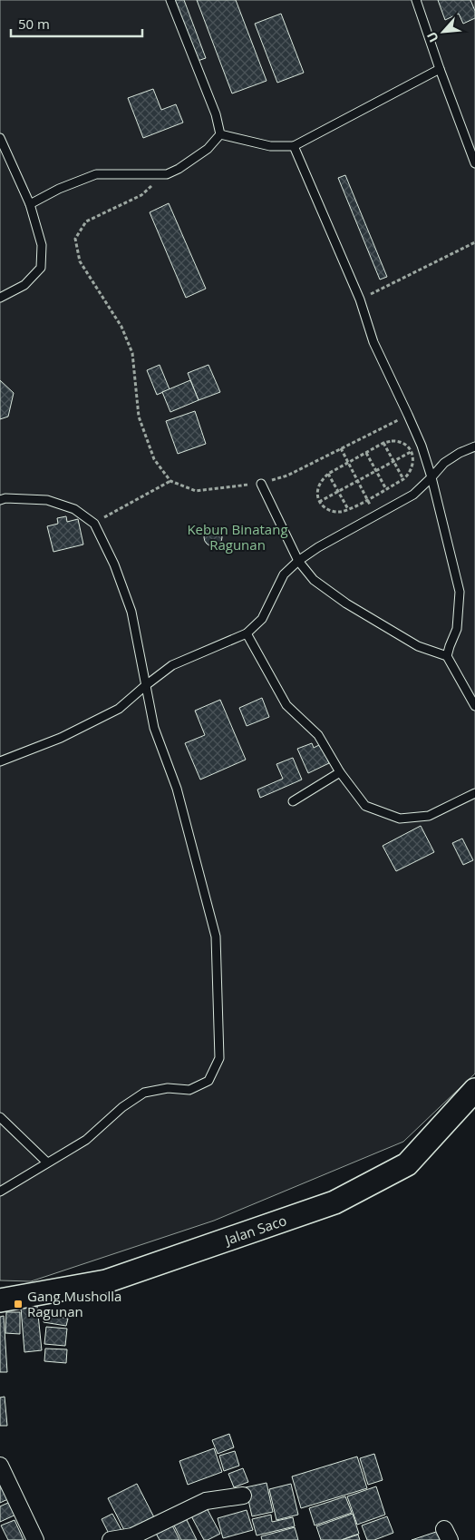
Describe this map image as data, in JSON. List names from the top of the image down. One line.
{"streets":{"main road":["Jalan Saco"]},"parks":["Kebun Binatang Ragunan"],"places":{"transit":["Gang Musholla Ragunan"]},"scale_bar":"50 m","north":"bottom left"}
